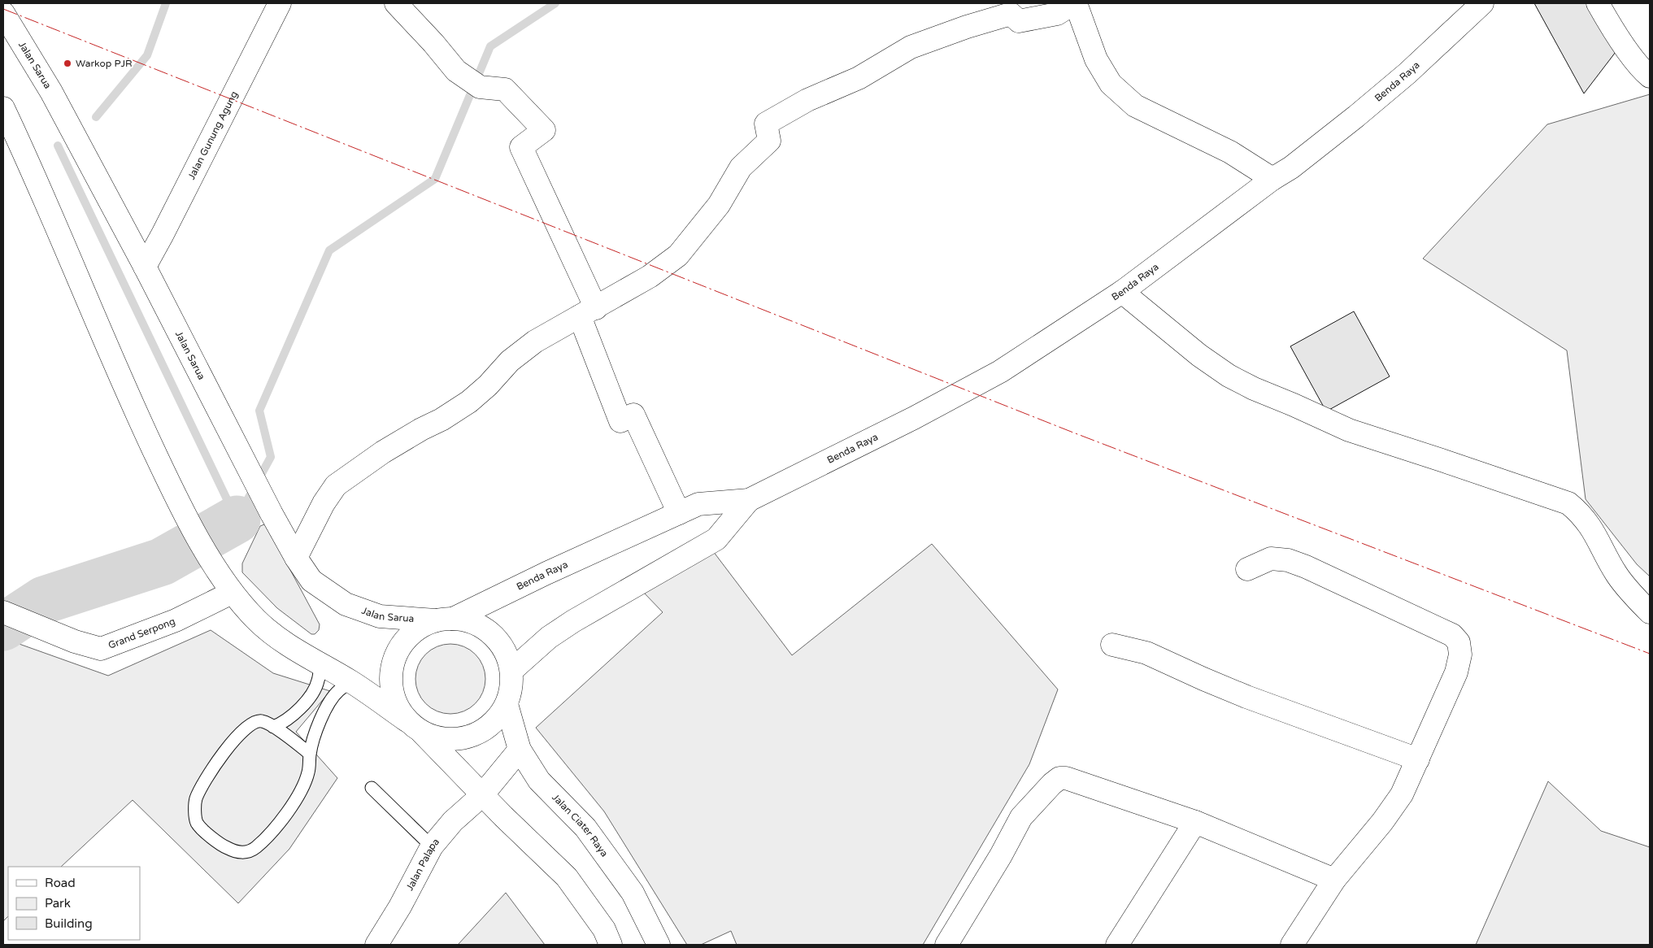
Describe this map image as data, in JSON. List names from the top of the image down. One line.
{"streets":{"street":["Jalan Sarua","Benda Raya","Jalan Gunung Agung","Grand Serpong","Jalan Ciater Raya","Jalan Palapa"]},"crossings":[["Jalan Sarua","Benda Raya"],["Jalan Sarua","Jalan Gunung Agung"],["Jalan Sarua","Jalan Ciater Raya"],["Benda Raya","Jalan Ciater Raya"],["Jalan Ciater Raya","Jalan Palapa"]],"places":["Warkop PJR"],"legend":["Road","Park","Building"]}
